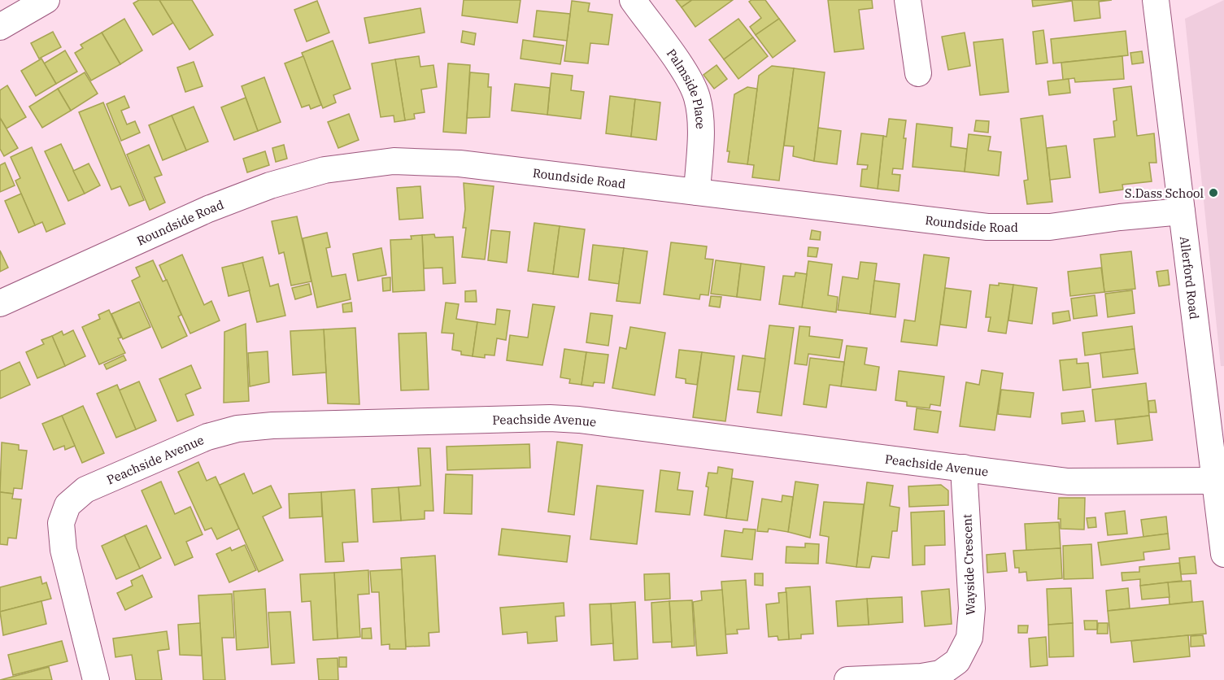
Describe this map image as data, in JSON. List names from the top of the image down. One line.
{"streets":{"street":["Palmside Place","Roundside Road","Allerford Road","Peachside Avenue","Wayside Crescent"]},"crossings":[["Palmside Place","Roundside Road"],["Roundside Road","Allerford Road"],["Allerford Road","Peachside Avenue"],["Peachside Avenue","Wayside Crescent"]],"places":["S.Dass School"]}
